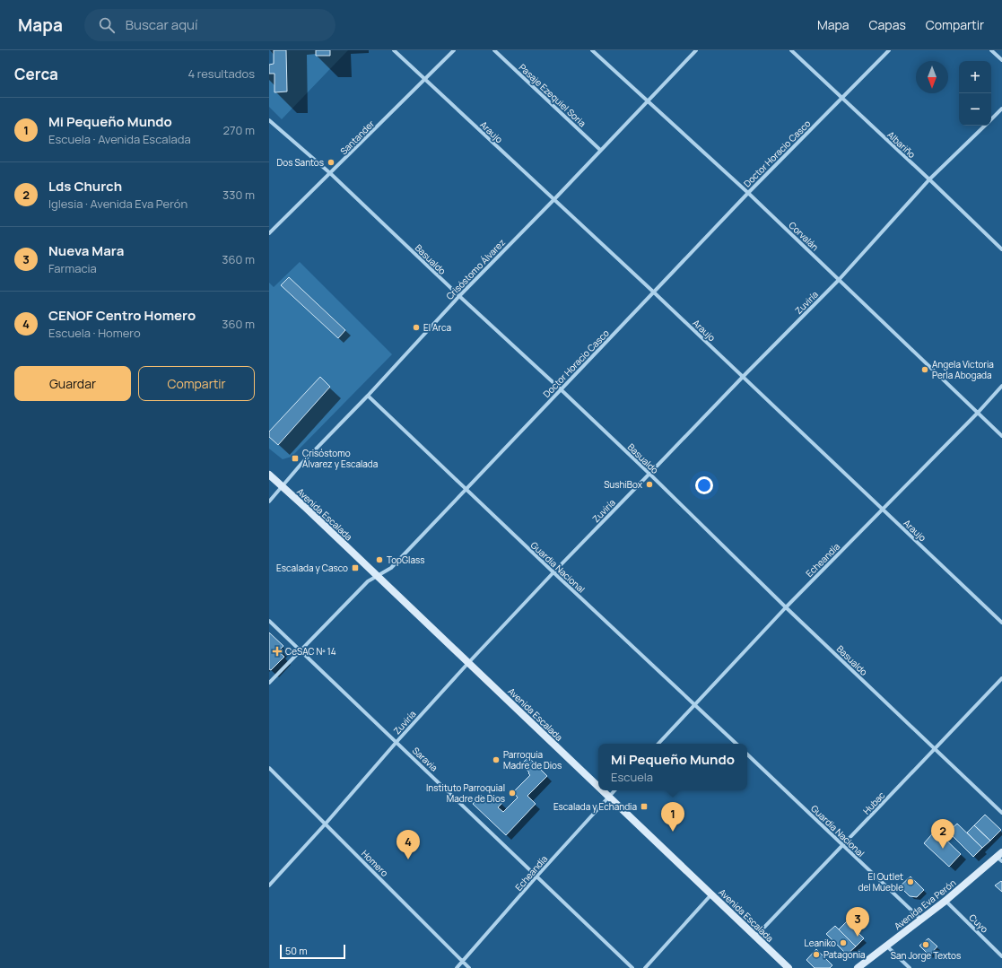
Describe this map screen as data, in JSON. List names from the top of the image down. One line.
{"streets":{"main road":["Avenida Escalada","Avenida Eva Perón"],"street":["Pasaje Ezequiel Soria","Araujo","Santander","Albariño","Doctor Horacio Casco","Corvalán","Basualdo","Crisóstomo Álvarez","Zuviría","Echeandía","Guardia Nacional","Saravia","Hubac","Homero","Cuyo"]},"crossings":[["Pasaje Ezequiel Soria","Crisóstomo Álvarez"],["Araujo","Santander"],["Araujo","Doctor Horacio Casco"],["Araujo","Crisóstomo Álvarez"],["Araujo","Zuviría"],["Araujo","Echeandía"],["Santander","Basualdo"],["Albariño","Doctor Horacio Casco"],["Albariño","Zuviría"],["Doctor Horacio Casco","Corvalán"],["Doctor Horacio Casco","Basualdo"],["Doctor Horacio Casco","Avenida Escalada"],["Doctor Horacio Casco","Guardia Nacional"],["Doctor Horacio Casco","Saravia"],["Corvalán","Crisóstomo Álvarez"],["Corvalán","Zuviría"],["Corvalán","Echeandía"],["Basualdo","Crisóstomo Álvarez"],["Basualdo","Zuviría"],["Basualdo","Echeandía"],["Basualdo","Hubac"],["Crisóstomo Álvarez","Avenida Escalada"],["Crisóstomo Álvarez","Guardia Nacional"],["Zuviría","Avenida Escalada"],["Zuviría","Guardia Nacional"],["Zuviría","Saravia"],["Zuviría","Homero"],["Avenida Escalada","Echeandía"],["Avenida Escalada","Hubac"],["Echeandía","Guardia Nacional"],["Echeandía","Saravia"],["Echeandía","Homero"],["Guardia Nacional","Hubac"],["Guardia Nacional","Avenida Eva Perón"],["Avenida Eva Perón","Cuyo"]],"places":{"other":["Dos Santos","El Arca","Angela Victoria Perla Abogada","SushiBox","TopGlass","Parroquia Madre de Dios","Instituto Parroquial Madre de Dios","El Outlet del Mueble","Leaniko","San Jorge Textos","Patagonia"],"transit":["Crisóstomo Álvarez y Escalada","Escalada y Casco","Escalada y Echandia"],"health":["CeSAC Nº 14"]},"scale_bar":"50 m","north":"bottom","page":{"header":"Mapa","search":"Buscar aquí","nav":["Mapa","Capas","Compartir"],"heading":["Cerca","4 resultados"],"map_buttons":["+","−"],"list":[{"mark":"1","name":"Mi Pequeño Mundo","note":"Escuela · Avenida Escalada","value":"270 m"},{"mark":"2","name":"Lds Church","note":"Iglesia · Avenida Eva Perón","value":"330 m"},{"mark":"3","name":"Nueva Mara","note":"Farmacia","value":"360 m"},{"mark":"4","name":"CENOF Centro Homero","note":"Escuela · Homero","value":"360 m"}],"buttons":["Guardar","Compartir"],"popup":["Mi Pequeño Mundo","Escuela"],"pins":["1","2","4","3"],"scale":"50 m"}}
